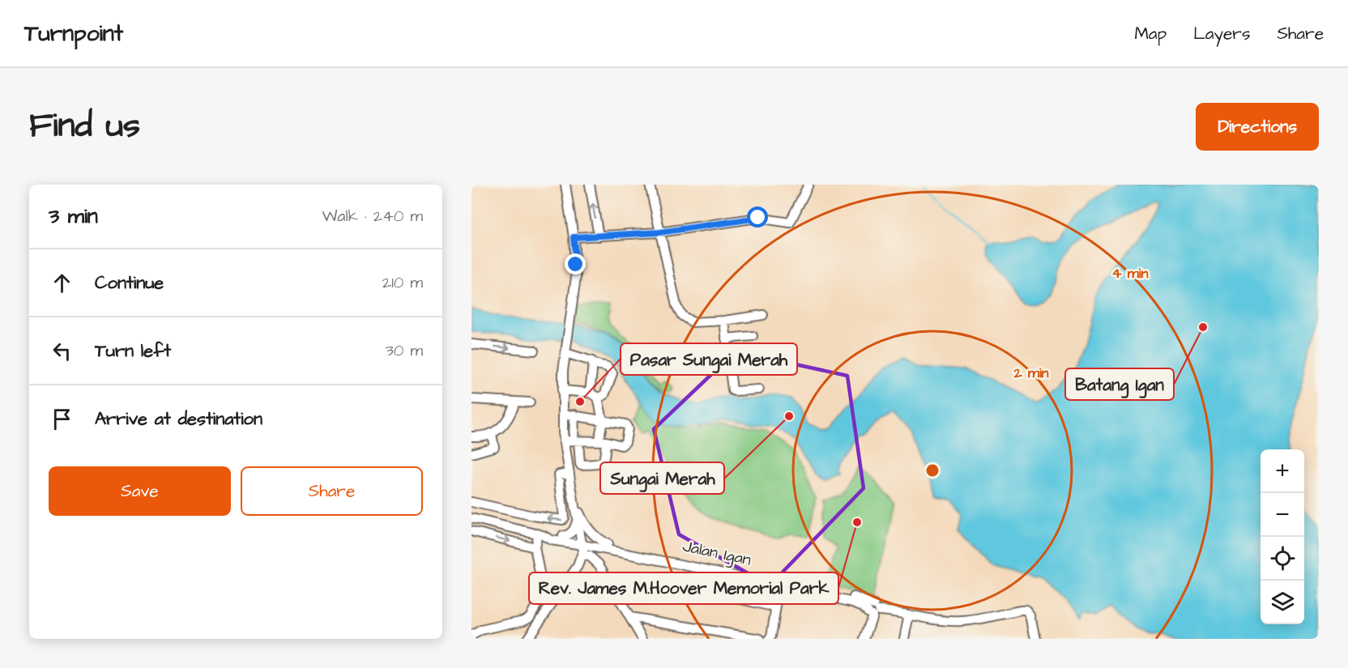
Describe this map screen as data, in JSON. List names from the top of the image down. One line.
{"streets":{"street":["Jalan Igan"]},"places":["Batang Igan","Pasar Sungai Merah","Sungai Merah","Rev. James M.Hoover Memorial Park"],"page":{"header":"Turnpoint","nav":["Map","Layers","Share"],"title":"Find us","buttons":["Directions",["Save","Share"]],"heading":["3 min","Walk · 240 m"],"list":[["Continue","210 m"],["Turn left","30 m"],"Arrive at destination"],"map_buttons":["+","−"]},"rings":["4 min","2 min"]}
